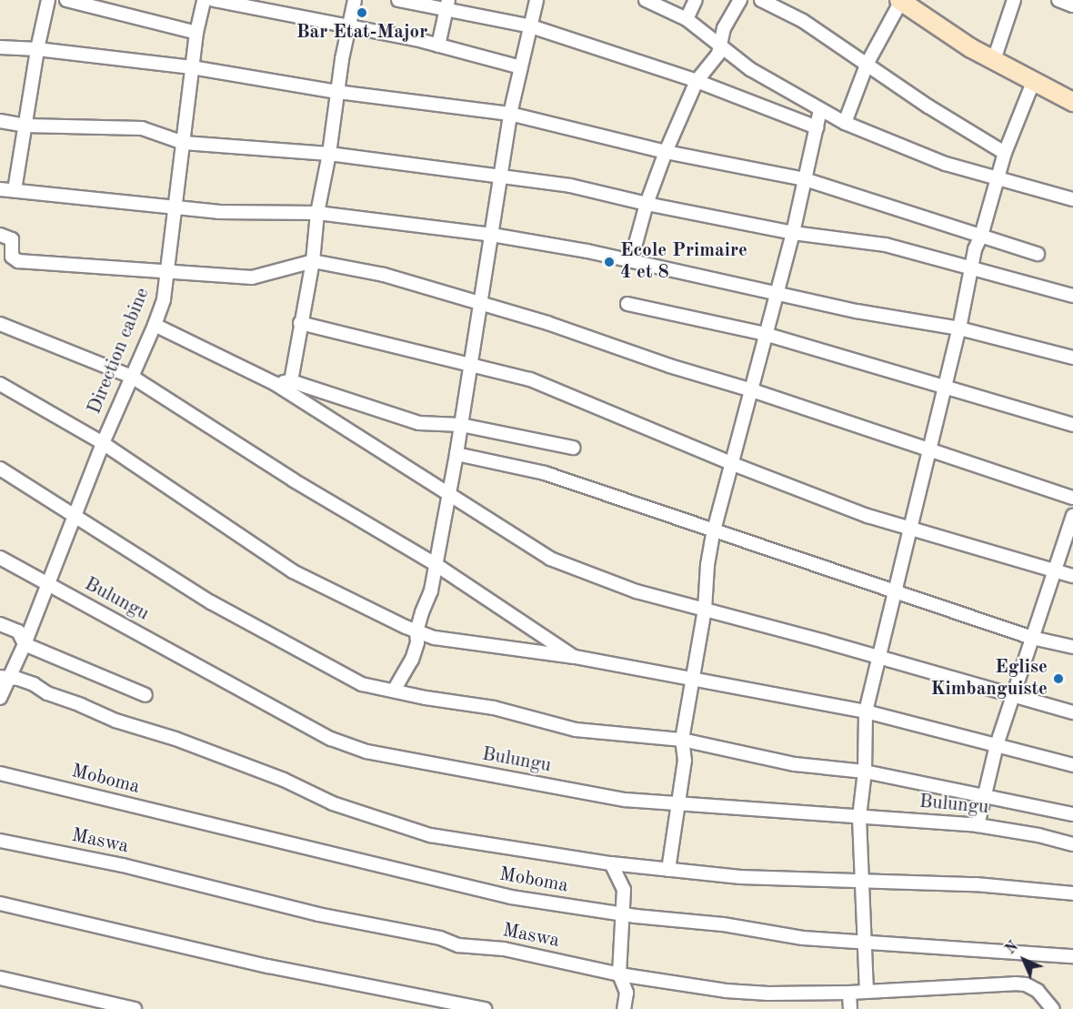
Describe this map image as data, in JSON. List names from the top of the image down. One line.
{"streets":{"street":["Direction cabine","Bulungu","Moboma","Maswa"]},"crossings":[["Direction cabine","Bulungu"]],"places":["Bar Etat-Major","Ecole Primaire 4 et 8","Eglise Kimbanguiste"],"north":"top left"}
